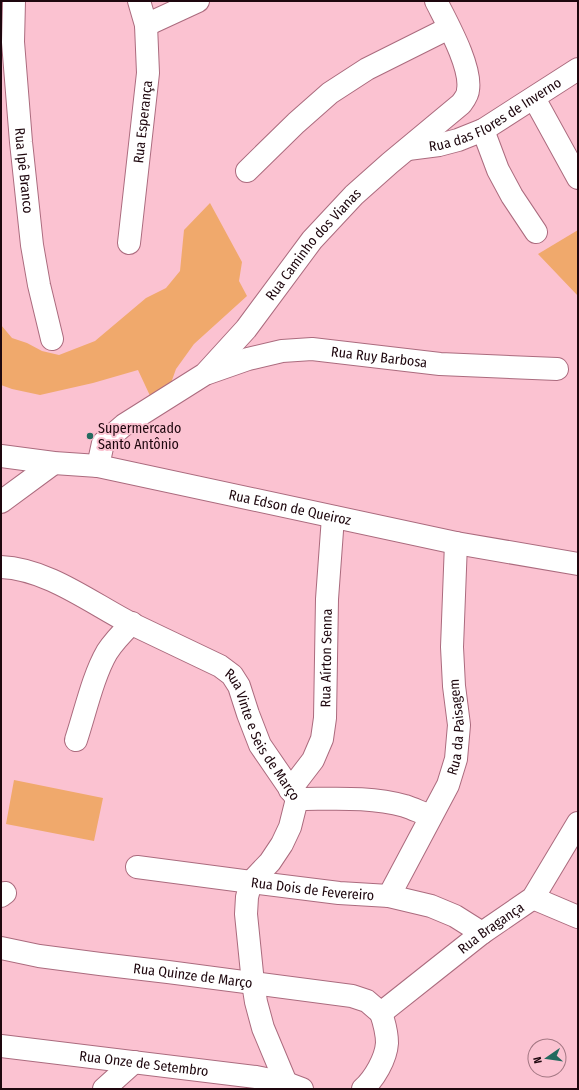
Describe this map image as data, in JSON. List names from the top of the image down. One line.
{"streets":{"street":["Rua das Flores de Inverno","Rua Esperança","Rua Ipê Branco","Rua Caminho dos Vianas","Rua Ruy Barbosa","Rua Edson de Queiroz","Rua Aírton Senna","Rua da Paisagem","Rua Vinte e Seis de Março","Rua Dois de Fevereiro","Rua Bragança","Rua Quinze de Março","Rua Onze de Setembro"]},"crossings":[["Rua das Flores de Inverno","Rua Caminho dos Vianas"],["Rua Caminho dos Vianas","Rua Ruy Barbosa"],["Rua Caminho dos Vianas","Rua Edson de Queiroz"],["Rua Edson de Queiroz","Rua Aírton Senna"],["Rua Edson de Queiroz","Rua da Paisagem"],["Rua Aírton Senna","Rua Vinte e Seis de Março"],["Rua da Paisagem","Rua Dois de Fevereiro"],["Rua Vinte e Seis de Março","Rua Dois de Fevereiro"],["Rua Dois de Fevereiro","Rua Bragança"],["Rua Bragança","Rua Quinze de Março"]],"places":["Supermercado Santo Antônio"],"north":"left"}
